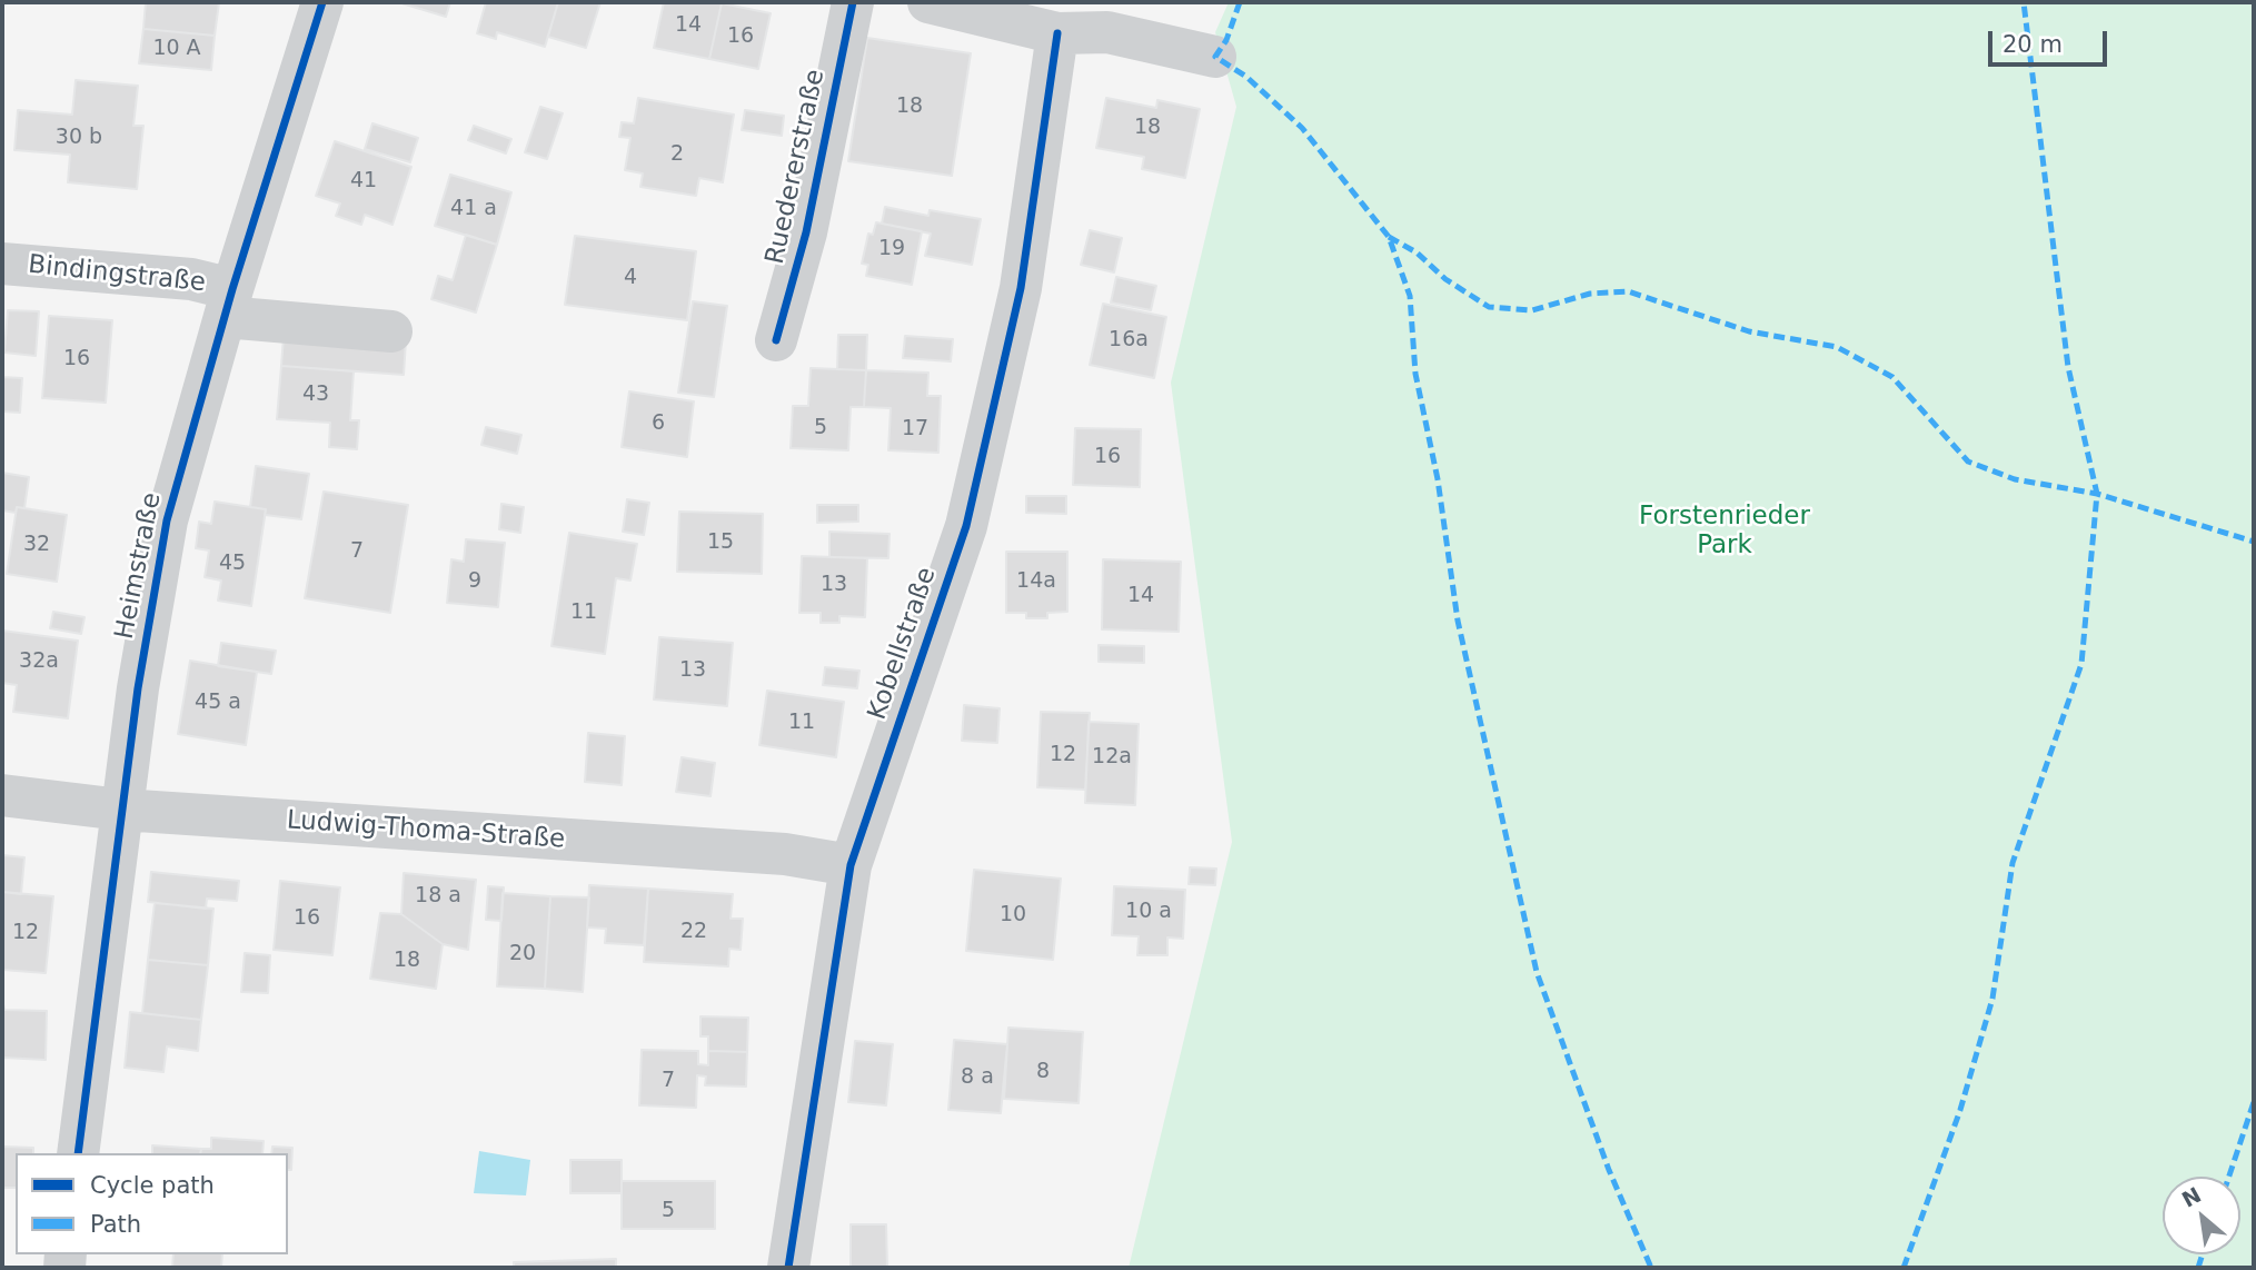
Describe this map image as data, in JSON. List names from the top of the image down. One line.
{"streets":{"street":["Ruedererstraße","Bindingstraße","Heimstraße","Kobellstraße","Ludwig-Thoma-Straße"]},"crossings":[["Bindingstraße","Heimstraße"],["Heimstraße","Ludwig-Thoma-Straße"],["Kobellstraße","Ludwig-Thoma-Straße"]],"parks":["Forstenrieder Park"],"house_numbers":["14","16","10 A","18","18","30 b","2","41","41 a","19","4","16a","16","43","6","5","17","16","15","32","7","45","9","14a","13","14","11","32a","13","45 a","11","12","12a","18 a","10 a","10","16","22","12","20","18","8","8 a","7","5"],"legend":["Cycle path","Path"],"scale_bar":"20 m","north":"top left"}
